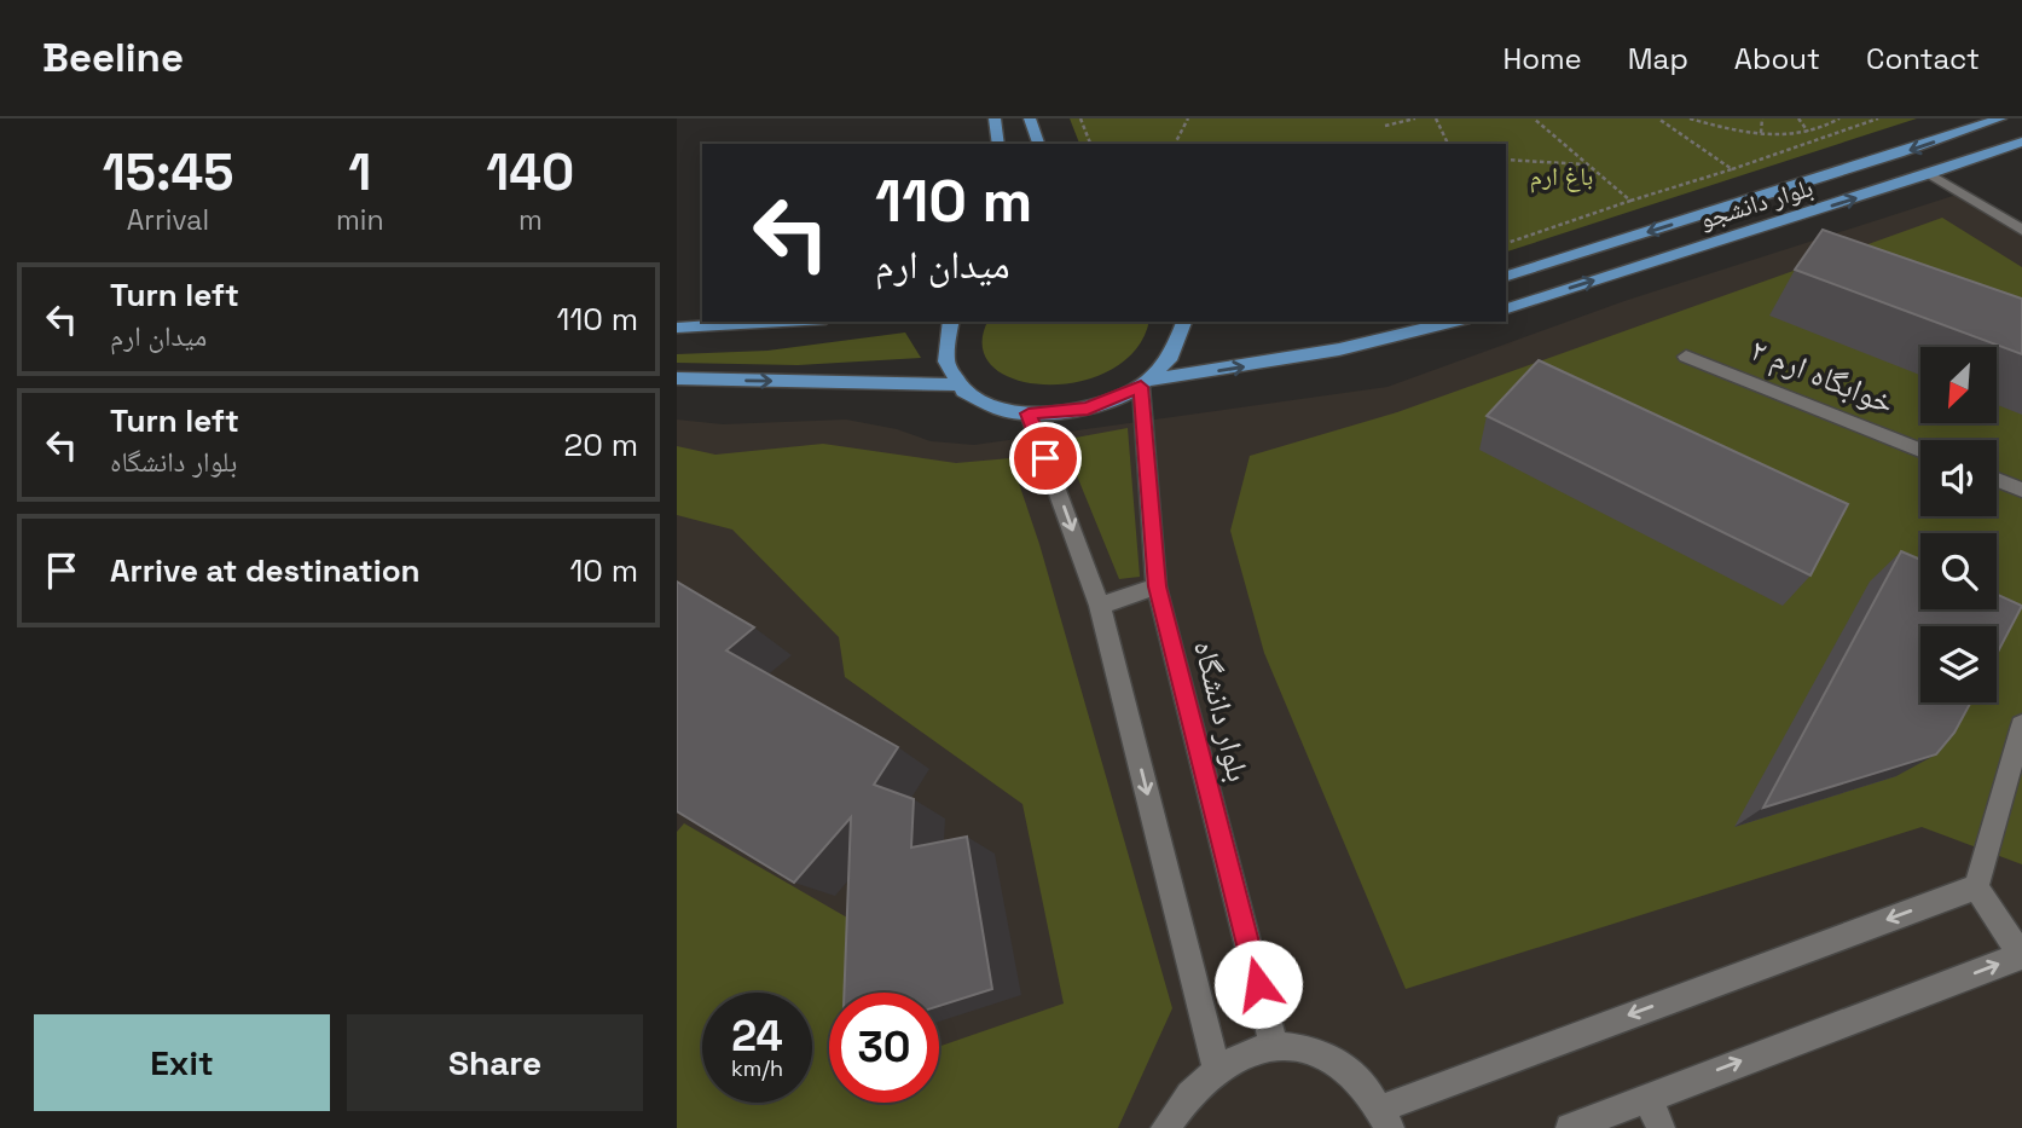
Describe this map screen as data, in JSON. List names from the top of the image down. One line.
{"streets":{"main road":["بلوار دانشجو"],"street":["خوابگاه ارم ۲","بلوار دانشگاه"]},"parks":["باغ ارم"],"north":"bottom left","page":{"header":"Beeline","nav":["Home","Map","About","Contact"],"eta":["15:45","Arrival","1","min","140","m"],"turn":["110 m","میدان ارم"],"list":[{"name":"Turn left","note":"میدان ارم","value":"110 m"},{"name":"Turn left","note":"بلوار دانشگاه","value":"20 m"},{"name":"Arrive at destination","value":"10 m"}],"speed":"24 km/h","limit":"30","buttons":["Exit","Share"]}}
